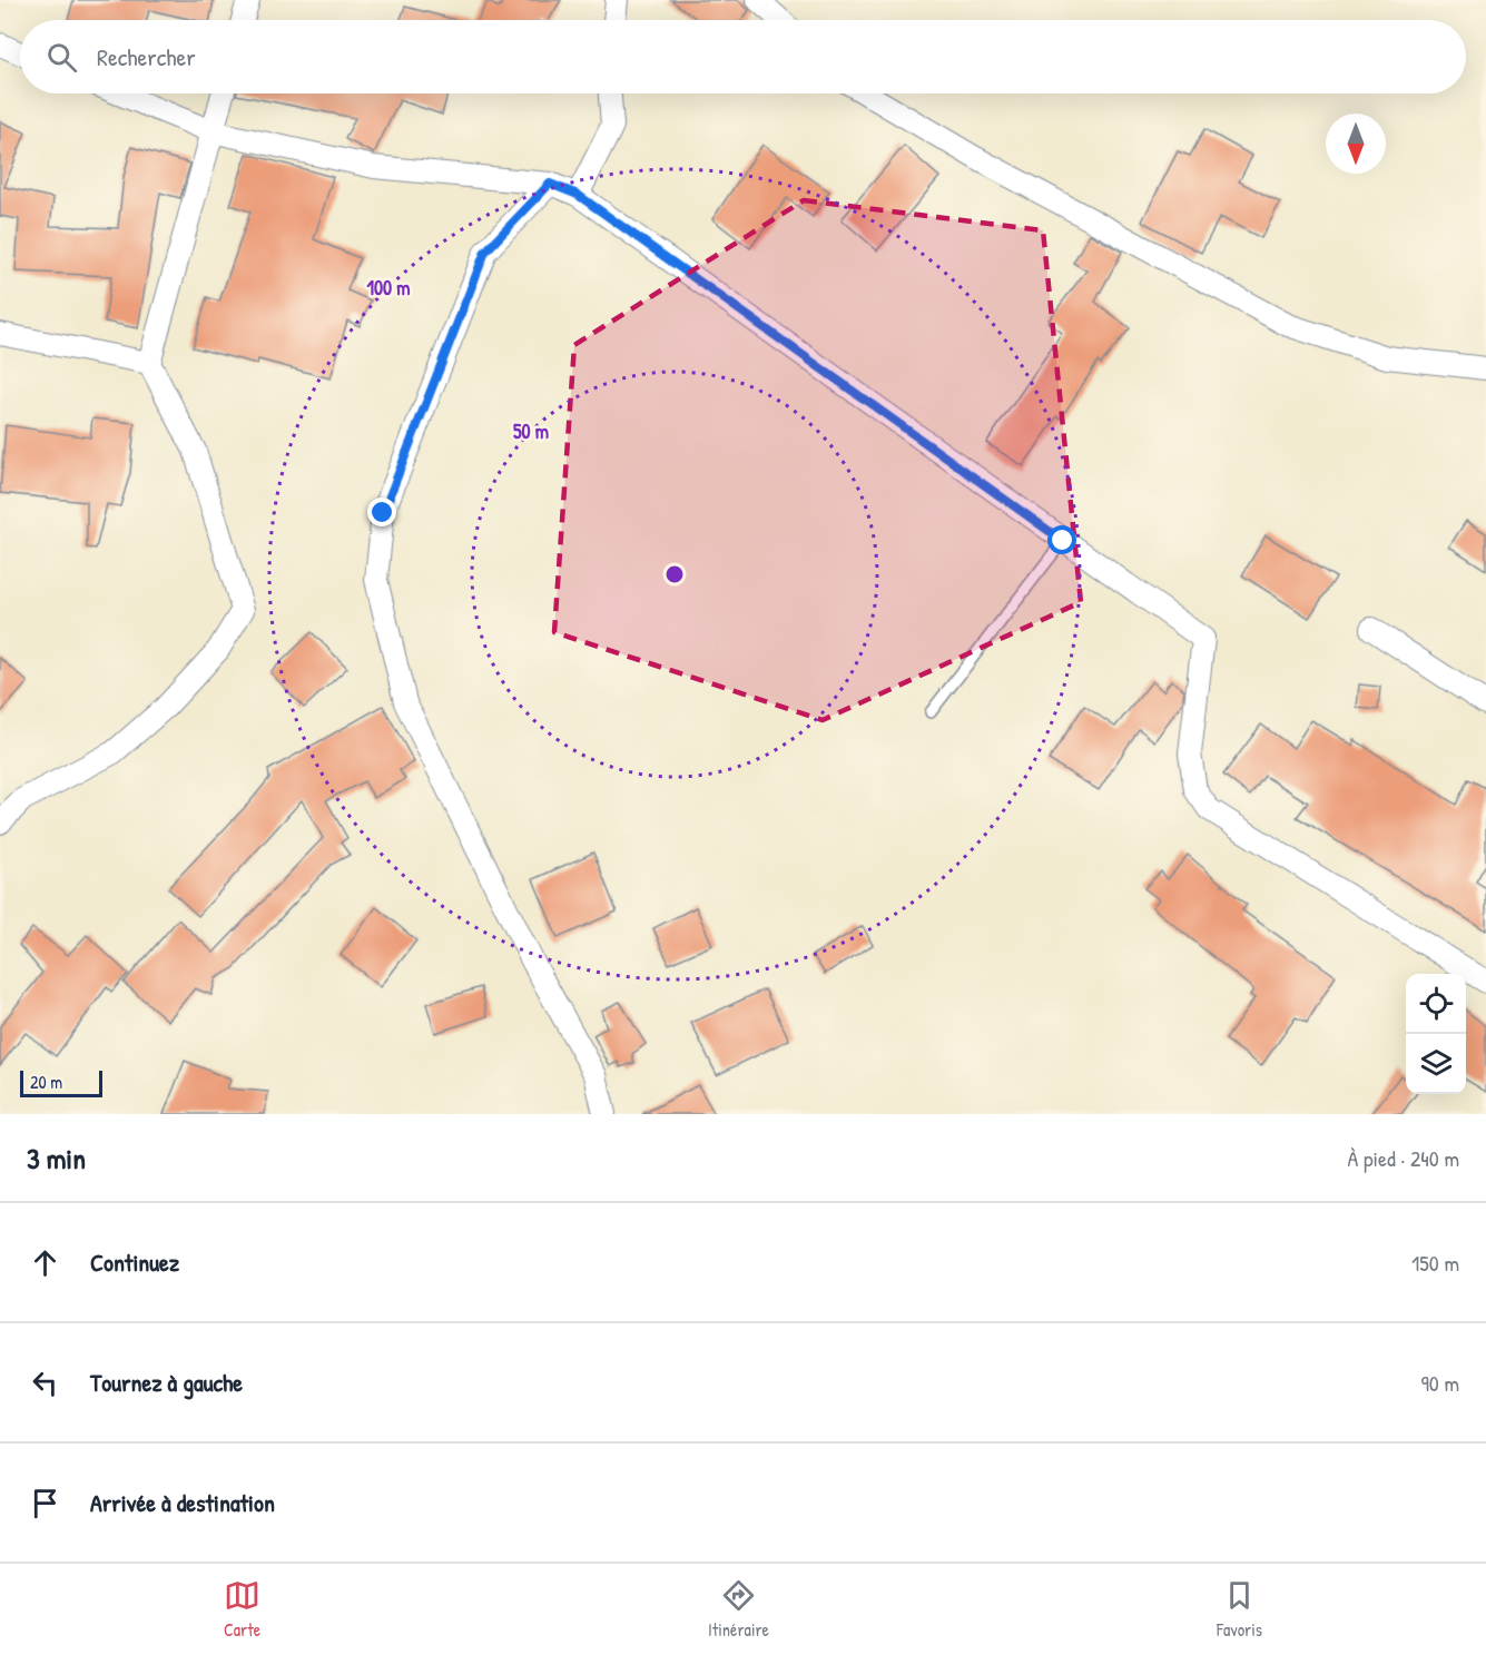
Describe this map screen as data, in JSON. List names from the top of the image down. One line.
{"scale_bar":"20 m","north":"bottom","page":{"search":"Rechercher","scale":"20 m","heading":["3 min","À pied · 240 m"],"list":[["Continuez","150 m"],["Tournez à gauche","90 m"],"Arrivée à destination"],"nav":["Carte","Itinéraire","Favoris"]},"rings":["100 m","50 m"]}
